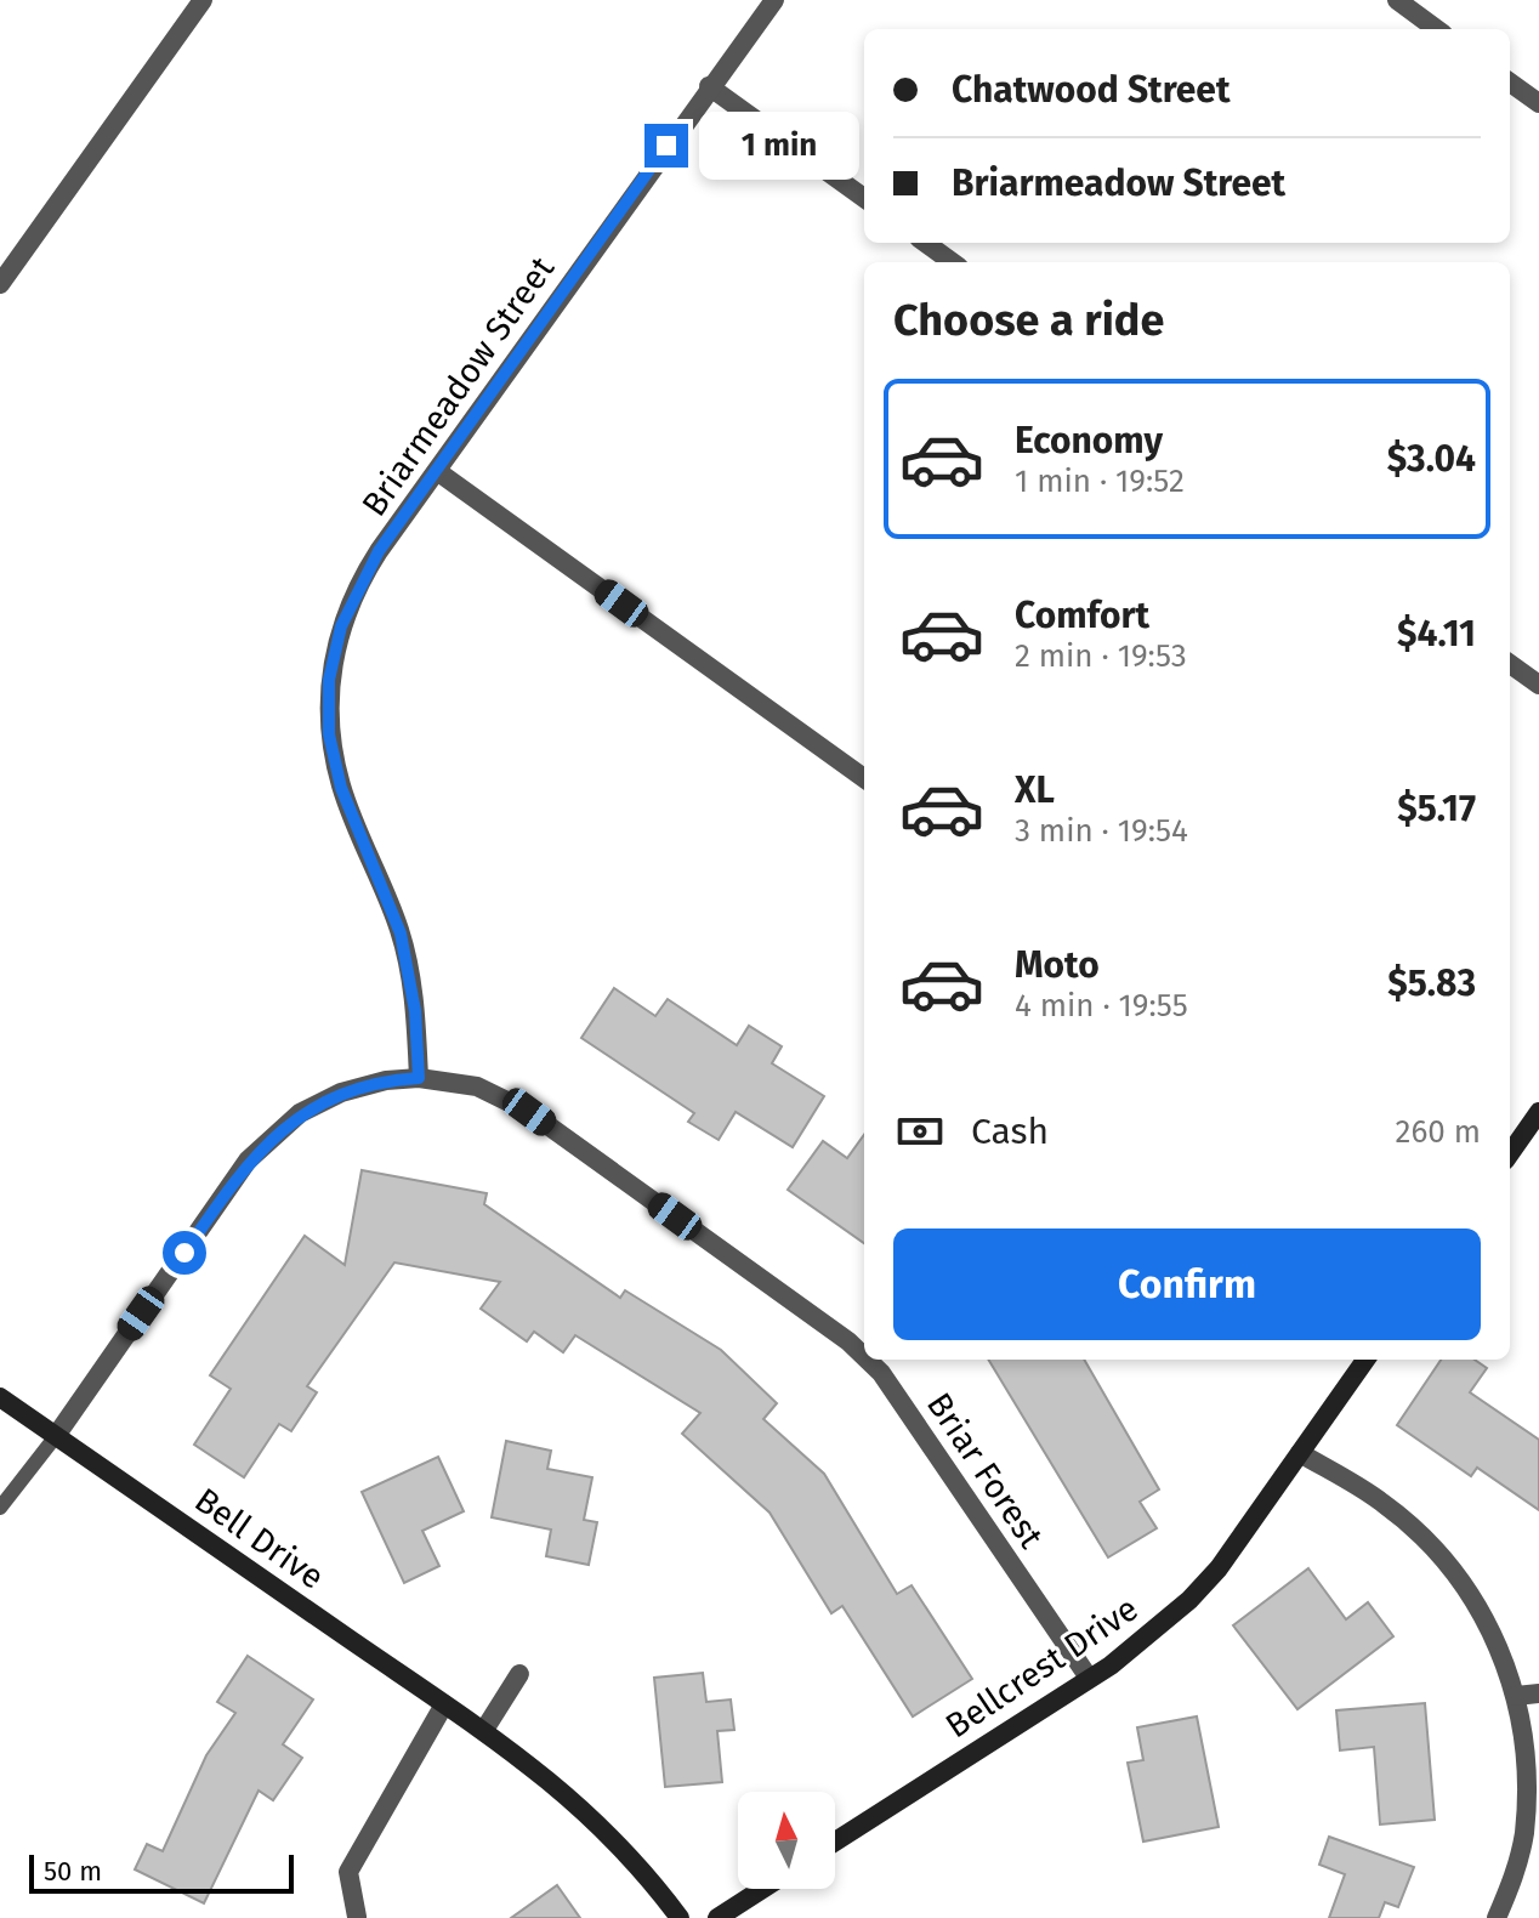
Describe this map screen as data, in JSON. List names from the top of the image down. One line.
{"streets":{"street":["Briarmeadow Street","Briar Forest","Bell Drive","Bellcrest Drive"]},"crossings":[["Briarmeadow Street","Briar Forest"],["Briar Forest","Bell Drive"],["Briar Forest","Bellcrest Drive"]],"scale_bar":"50 m","north":"top","page":{"banner":["Chatwood Street","Briarmeadow Street"],"bubble":"1 min","heading":"Choose a ride","list":[{"name":"Economy","note":"1 min · 19:52","value":"$3.04"},{"name":"Comfort","note":"2 min · 19:53","value":"$4.11"},{"name":"XL","note":"3 min · 19:54","value":"$5.17"},{"name":"Moto","note":"4 min · 19:55","value":"$5.83"}],"pay":["Cash","260 m"],"buttons":"Confirm","scale":"50 m"}}
